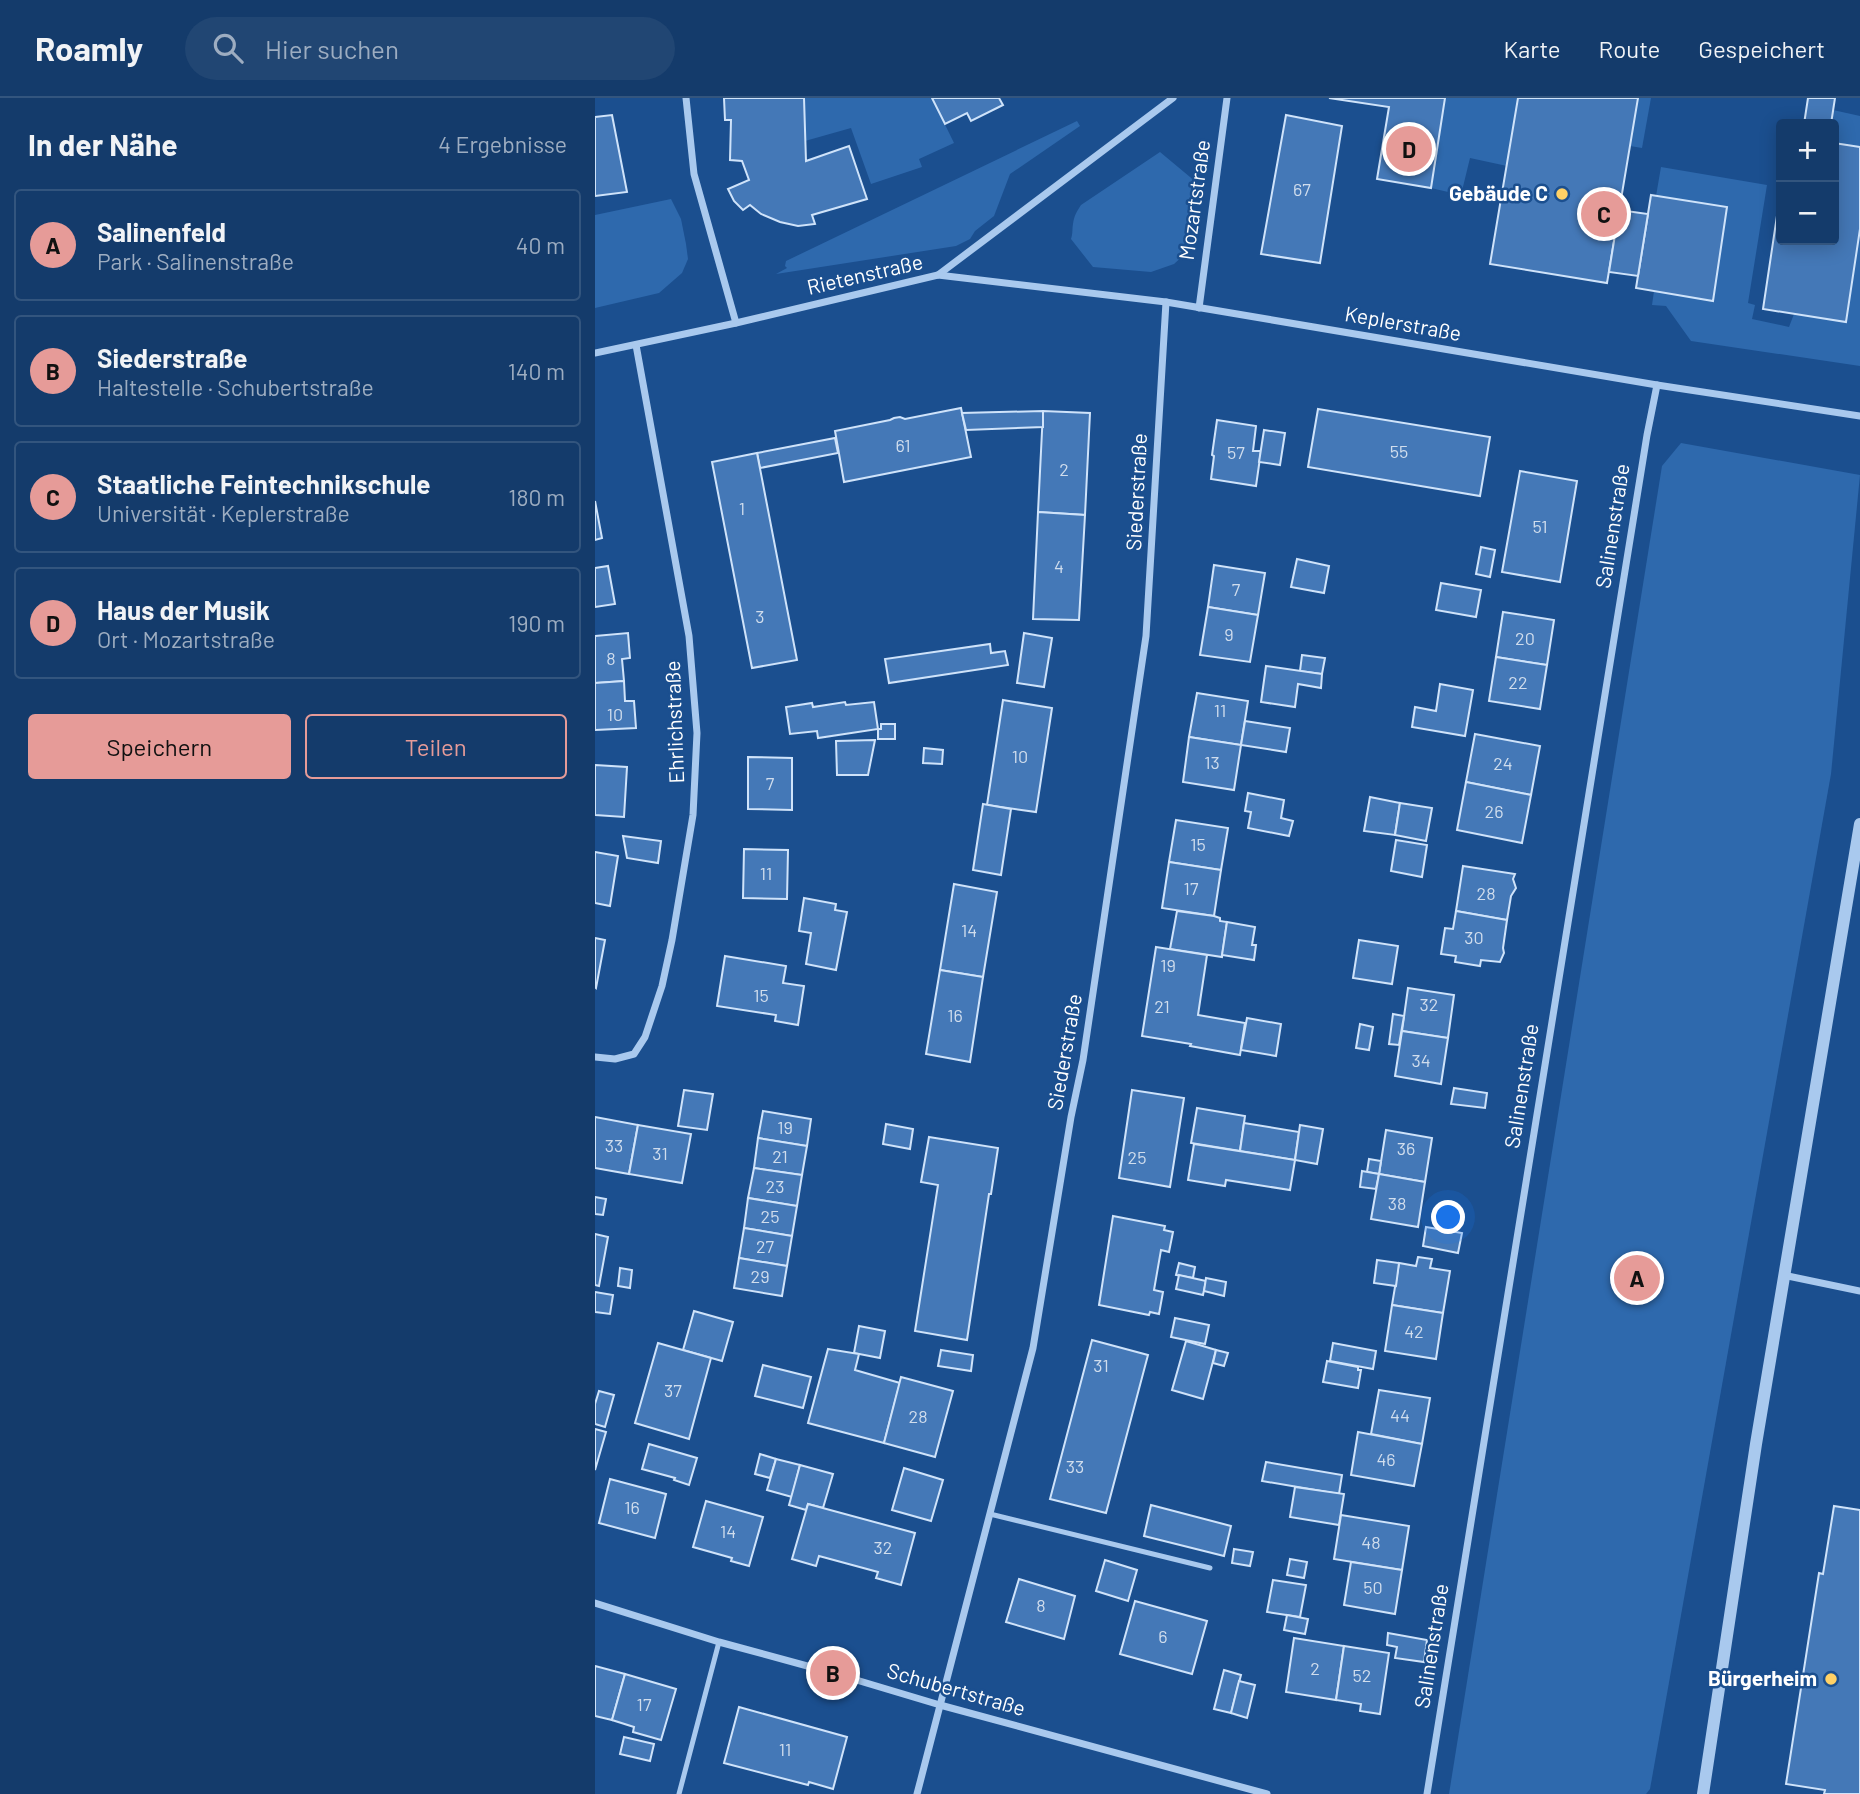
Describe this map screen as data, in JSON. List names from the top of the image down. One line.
{"streets":{"street":["Mozartstraße","Rietenstraße","Keplerstraße","Siederstraße","Salinenstraße","Ehrlichstraße","Schubertstraße"]},"crossings":[["Mozartstraße","Keplerstraße"],["Rietenstraße","Keplerstraße"],["Rietenstraße","Ehrlichstraße"],["Keplerstraße","Siederstraße"],["Keplerstraße","Salinenstraße"],["Siederstraße","Schubertstraße"]],"places":["Gebäude C","Bürgerheim"],"house_numbers":["67","61","55","57","2","1","51","4","7","3","9","20","8","22","11","10","10","13","24","7","26","15","11","17","28","14","30","19","15","32","21","16","34","19","33","36","31","21","25","23","38","25","27","29","42","31","37","44","28","46","33","16","14","48","32","50","8","6","2","52","17","11"],"page":{"header":"Roamly","search":"Hier suchen","nav":["Karte","Route","Gespeichert"],"heading":["In der Nähe","4 Ergebnisse"],"map_buttons":["+","−"],"pins":["D","C","A","B"],"list":[{"mark":"A","name":"Salinenfeld","note":"Park · Salinenstraße","value":"40 m"},{"mark":"B","name":"Siederstraße","note":"Haltestelle · Schubertstraße","value":"140 m"},{"mark":"C","name":"Staatliche Feintechnikschule","note":"Universität · Keplerstraße","value":"180 m"},{"mark":"D","name":"Haus der Musik","note":"Ort · Mozartstraße","value":"190 m"}],"buttons":["Speichern","Teilen"]}}
